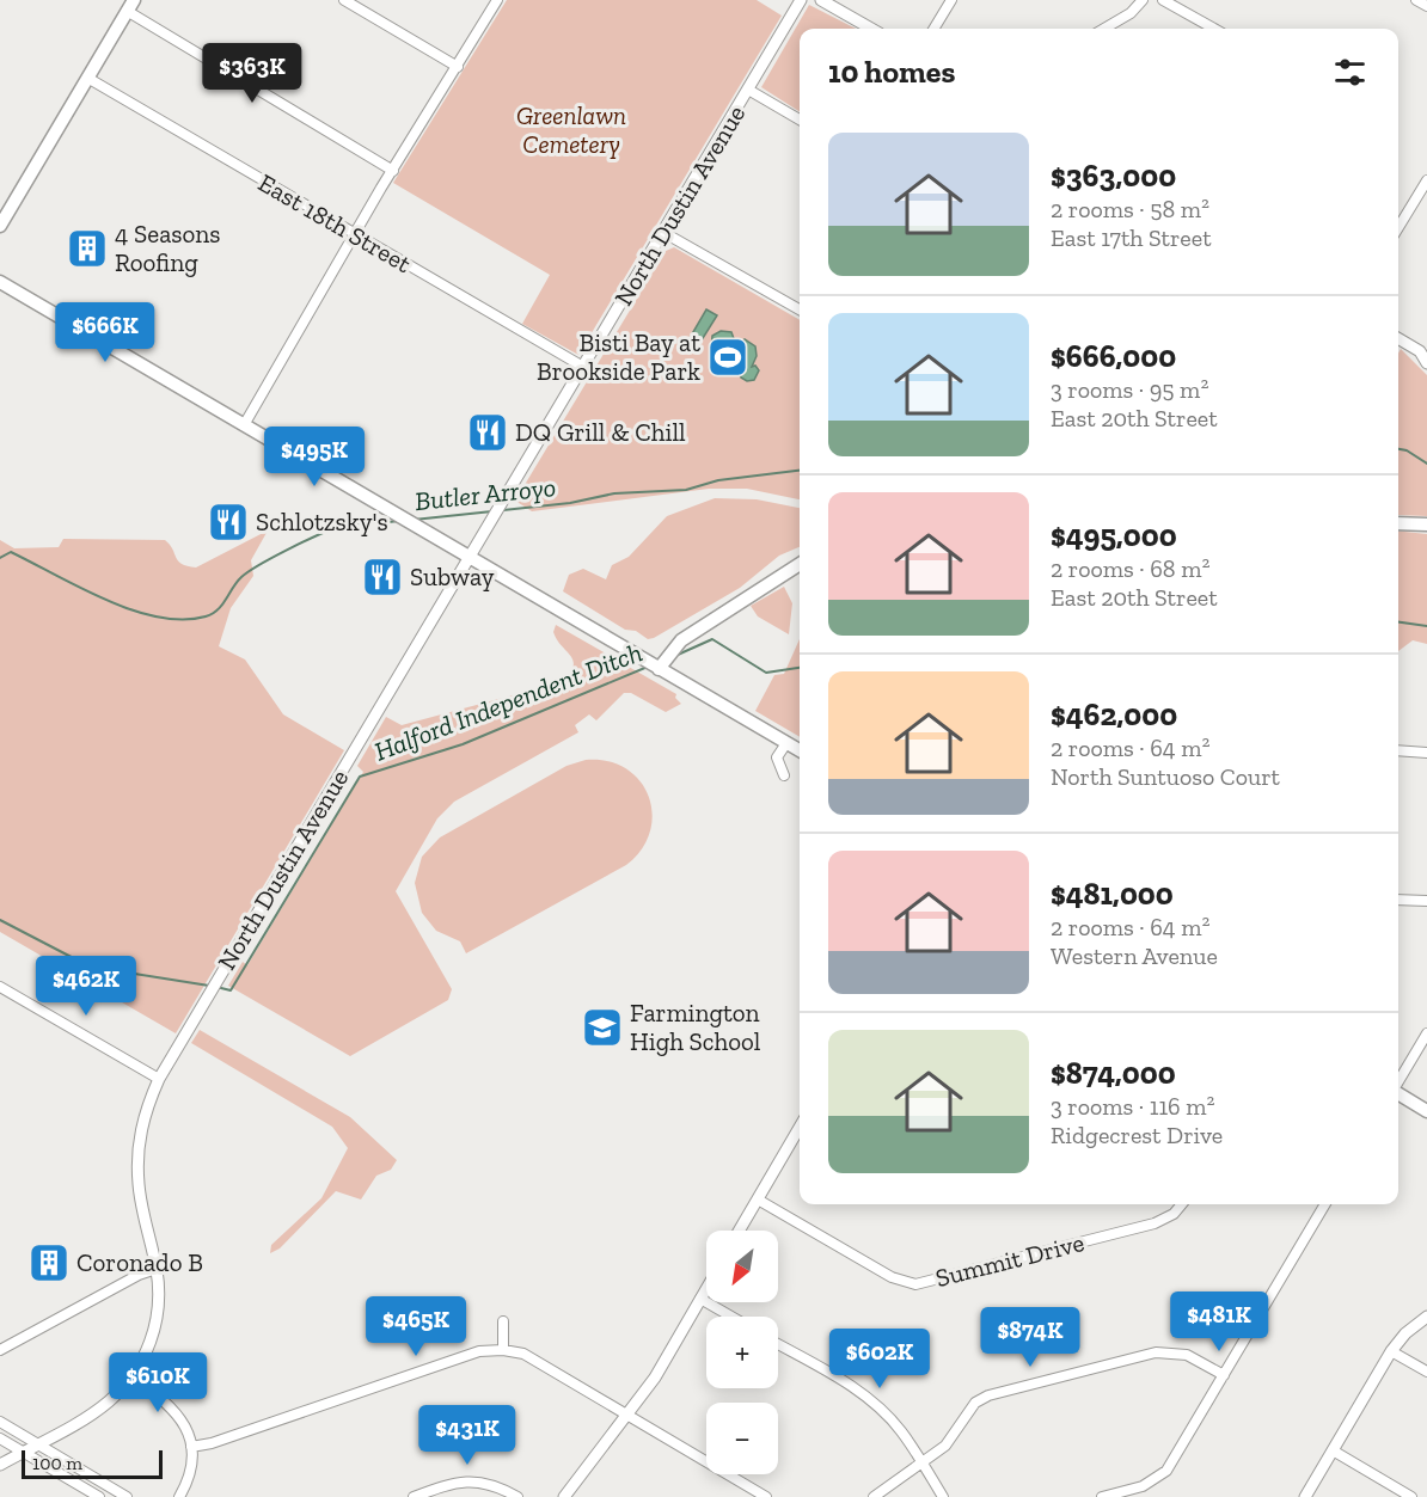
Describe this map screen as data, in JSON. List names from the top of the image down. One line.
{"streets":{"street":["North Dustin Avenue","East 18th Street","Summit Drive"]},"crossings":[["North Dustin Avenue","East 18th Street"]],"water":["Butler Arroyo","Halford Independent Ditch"],"parks":["Greenlawn Cemetery"],"places":{"building":["4 Seasons Roofing","Coronado B"],"sports":["Bisti Bay at Brookside Park"],"restaurant":["DQ Grill & Chill","Schlotzsky's","Subway"],"school or university":["Farmington High School"]},"scale_bar":"100 m","north":"bottom left","page":{"heading":"10 homes","price":["$363K","$666K","$495K","$462K","$481K","$465K","$874K","$602K","$610K","$431K"],"list":[{"name":"$363,000","note":"2 rooms · 58 m² · East 17th Street"},{"name":"$666,000","note":"3 rooms · 95 m² · East 20th Street"},{"name":"$495,000","note":"2 rooms · 68 m² · East 20th Street"},{"name":"$462,000","note":"2 rooms · 64 m² · North Suntuoso Court"},{"name":"$481,000","note":"2 rooms · 64 m² · Western Avenue"},{"name":"$874,000","note":"3 rooms · 116 m² · Ridgecrest Drive"}],"map_buttons":["+","−"],"scale":"100 m"}}
